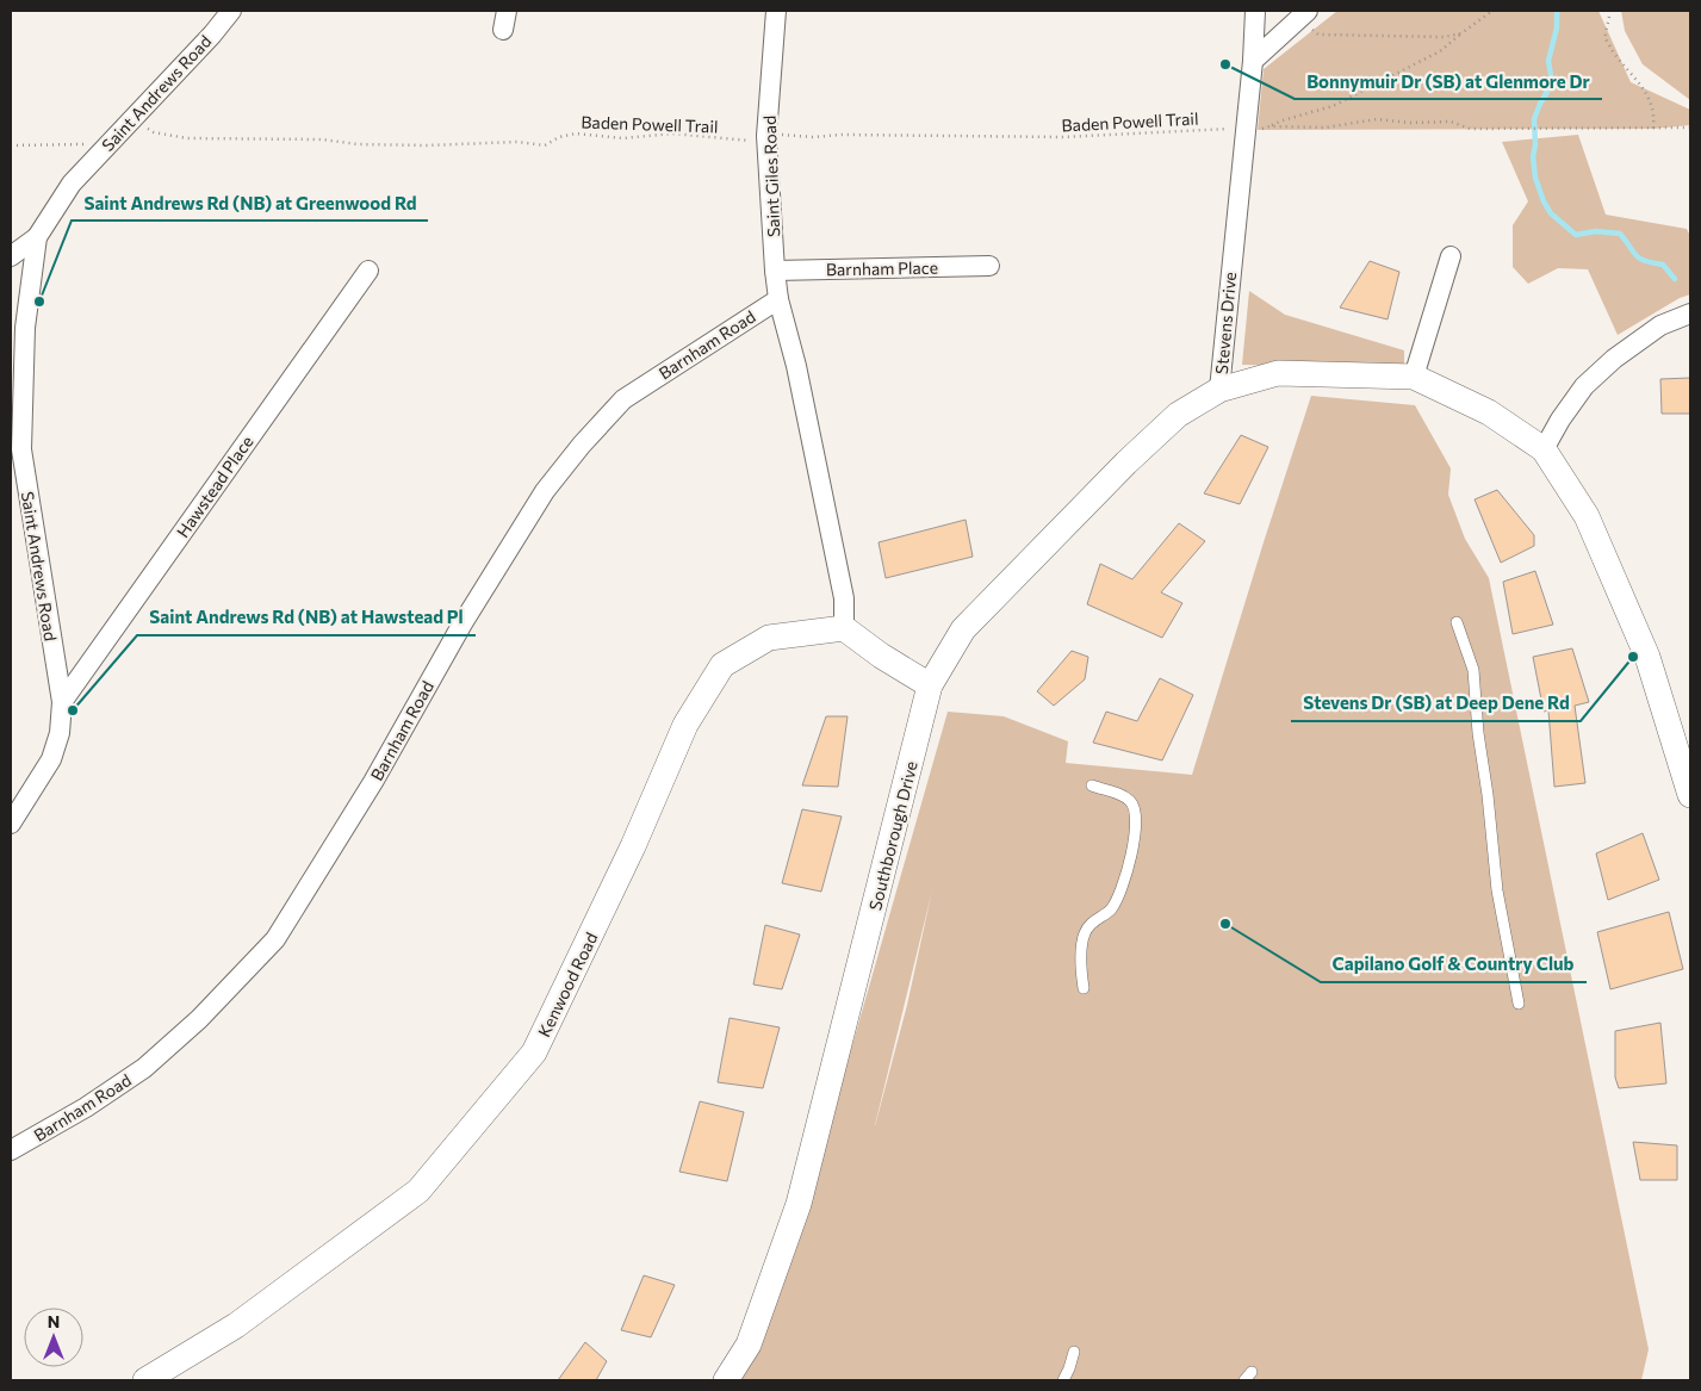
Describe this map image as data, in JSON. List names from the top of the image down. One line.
{"streets":{"street":["Saint Andrews Road","Saint Giles Road","Barnham Place","Stevens Drive","Barnham Road","Hawstead Place","Southborough Drive","Kenwood Road"],"path":["Baden Powell Trail"]},"crossings":[["Saint Andrews Road","Hawstead Place"],["Baden Powell Trail","Saint Giles Road"],["Saint Giles Road","Barnham Place"],["Saint Giles Road","Barnham Road"],["Barnham Place","Barnham Road"],["Stevens Drive","Southborough Drive"],["Barnham Road","Kenwood Road"]],"places":["Bonnymuir Dr (SB) at Glenmore Dr","Saint Andrews Rd (NB) at Greenwood Rd","Stevens Dr (SB) at Deep Dene Rd","Saint Andrews Rd (NB) at Hawstead Pl","Capilano Golf & Country Club"],"north":"top"}
